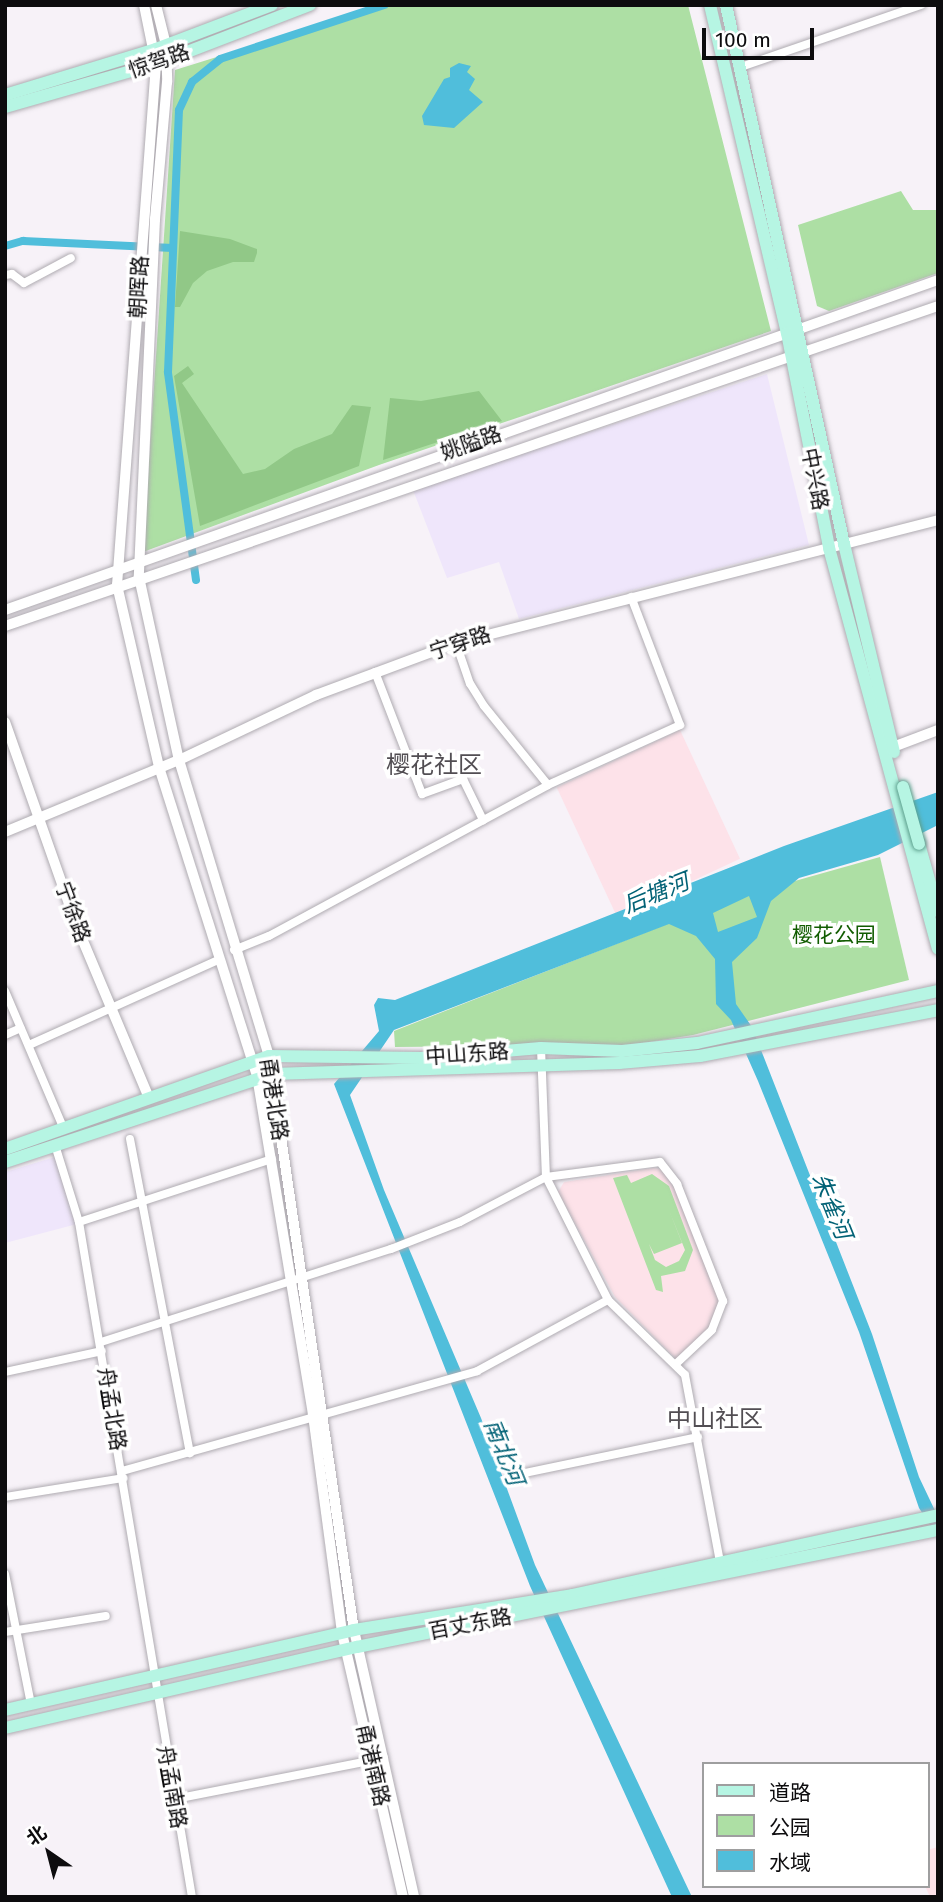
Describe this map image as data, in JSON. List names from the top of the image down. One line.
{"streets":{"main road":["惊驾路","朝晖路","姚隘路","中兴路","中山东路","甬港北路","百丈东路","甬港南路"],"street":["宁穿路","宁徐路","舟孟北路","舟孟南路"]},"crossings":[["惊驾路","朝晖路"],["朝晖路","姚隘路"],["朝晖路","甬港北路"],["姚隘路","中兴路"],["姚隘路","甬港北路"],["中兴路","宁穿路"],["宁穿路","宁徐路"],["宁穿路","甬港北路"],["宁徐路","中山东路"],["中山东路","甬港北路"],["中山东路","舟孟北路"],["甬港北路","百丈东路"],["甬港北路","甬港南路"],["舟孟北路","百丈东路"],["舟孟北路","舟孟南路"],["百丈东路","甬港南路"],["百丈东路","舟孟南路"]],"districts":["樱花社区","中山社区"],"water":["后塘河","朱雀河","南北河"],"parks":["樱花公园"],"legend":["道路","公园","水域"],"scale_bar":"100 m","north":"top left"}
